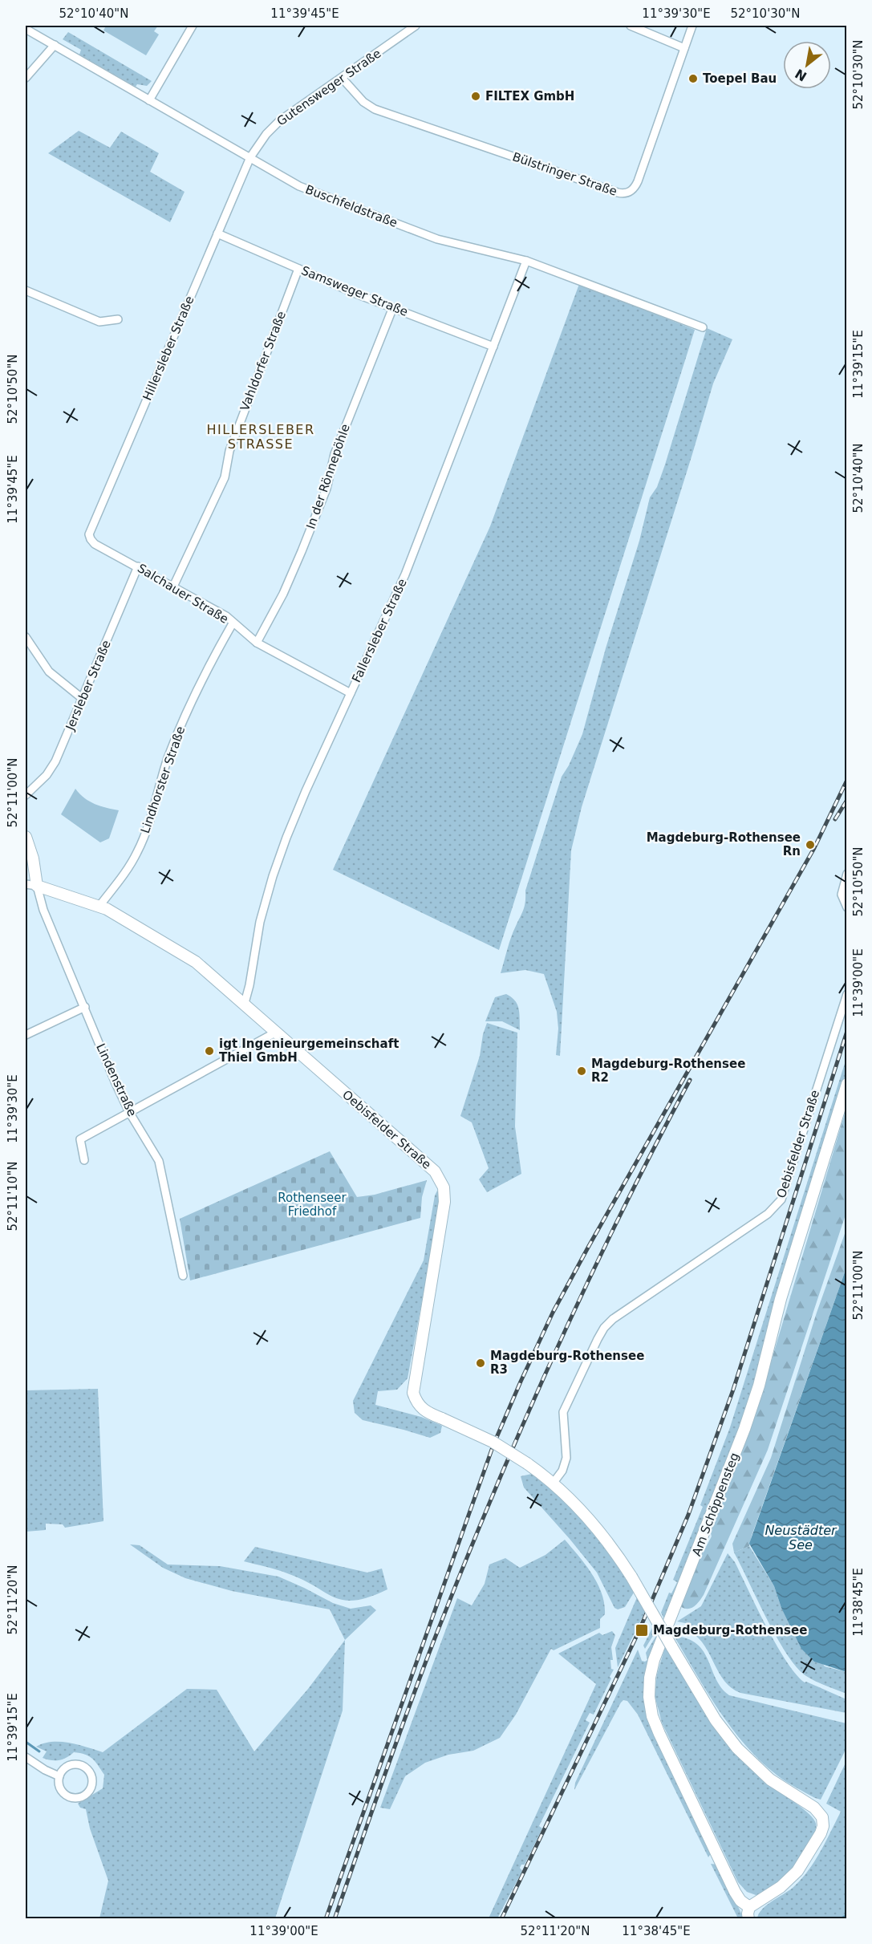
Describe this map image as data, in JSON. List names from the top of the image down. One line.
{"streets":{"street":["Gutensweger Straße","Bülstringer Straße","Buschfeldstraße","Samsweger Straße","Hillersleber Straße","Vahldorfer Straße","In der Rönnepöhle","Salchauer Straße","Fallersleber Straße","Jersleber Straße","Lindhorster Straße","Lindenstraße","Oebisfelder Straße","Am Schöppensteg"]},"crossings":[["Gutensweger Straße","Bülstringer Straße"],["Gutensweger Straße","Buschfeldstraße"],["Gutensweger Straße","Hillersleber Straße"],["Buschfeldstraße","Hillersleber Straße"],["Buschfeldstraße","Fallersleber Straße"],["Samsweger Straße","Hillersleber Straße"],["Samsweger Straße","Vahldorfer Straße"],["Samsweger Straße","In der Rönnepöhle"],["Samsweger Straße","Fallersleber Straße"],["Hillersleber Straße","Salchauer Straße"],["Vahldorfer Straße","Salchauer Straße"],["In der Rönnepöhle","Salchauer Straße"],["Salchauer Straße","Fallersleber Straße"],["Salchauer Straße","Jersleber Straße"],["Salchauer Straße","Lindhorster Straße"],["Fallersleber Straße","Oebisfelder Straße"],["Lindhorster Straße","Oebisfelder Straße"],["Lindenstraße","Oebisfelder Straße"],["Oebisfelder Straße","Am Schöppensteg"]],"districts":["HILLERSLEBER STRASSE"],"water":["Neustädter See"],"parks":["Rothenseer Friedhof"],"places":{"other":["Toepel Bau","FILTEX GmbH","Magdeburg-Rothensee Rn","igt Ingenieurgemeinschaft Thiel GmbH","Magdeburg-Rothensee R2","Magdeburg-Rothensee R3"],"transit":["Magdeburg-Rothensee"]},"north":"bottom left","coordinates":["52°10'40\"N","11°39'45\"E","11°39'30\"E","52°10'30\"N","11°39'15\"E","52°10'50\"N","52°11'00\"N","11°39'00\"E","52°11'10\"N","52°11'20\"N","11°38'45\"E"]}
